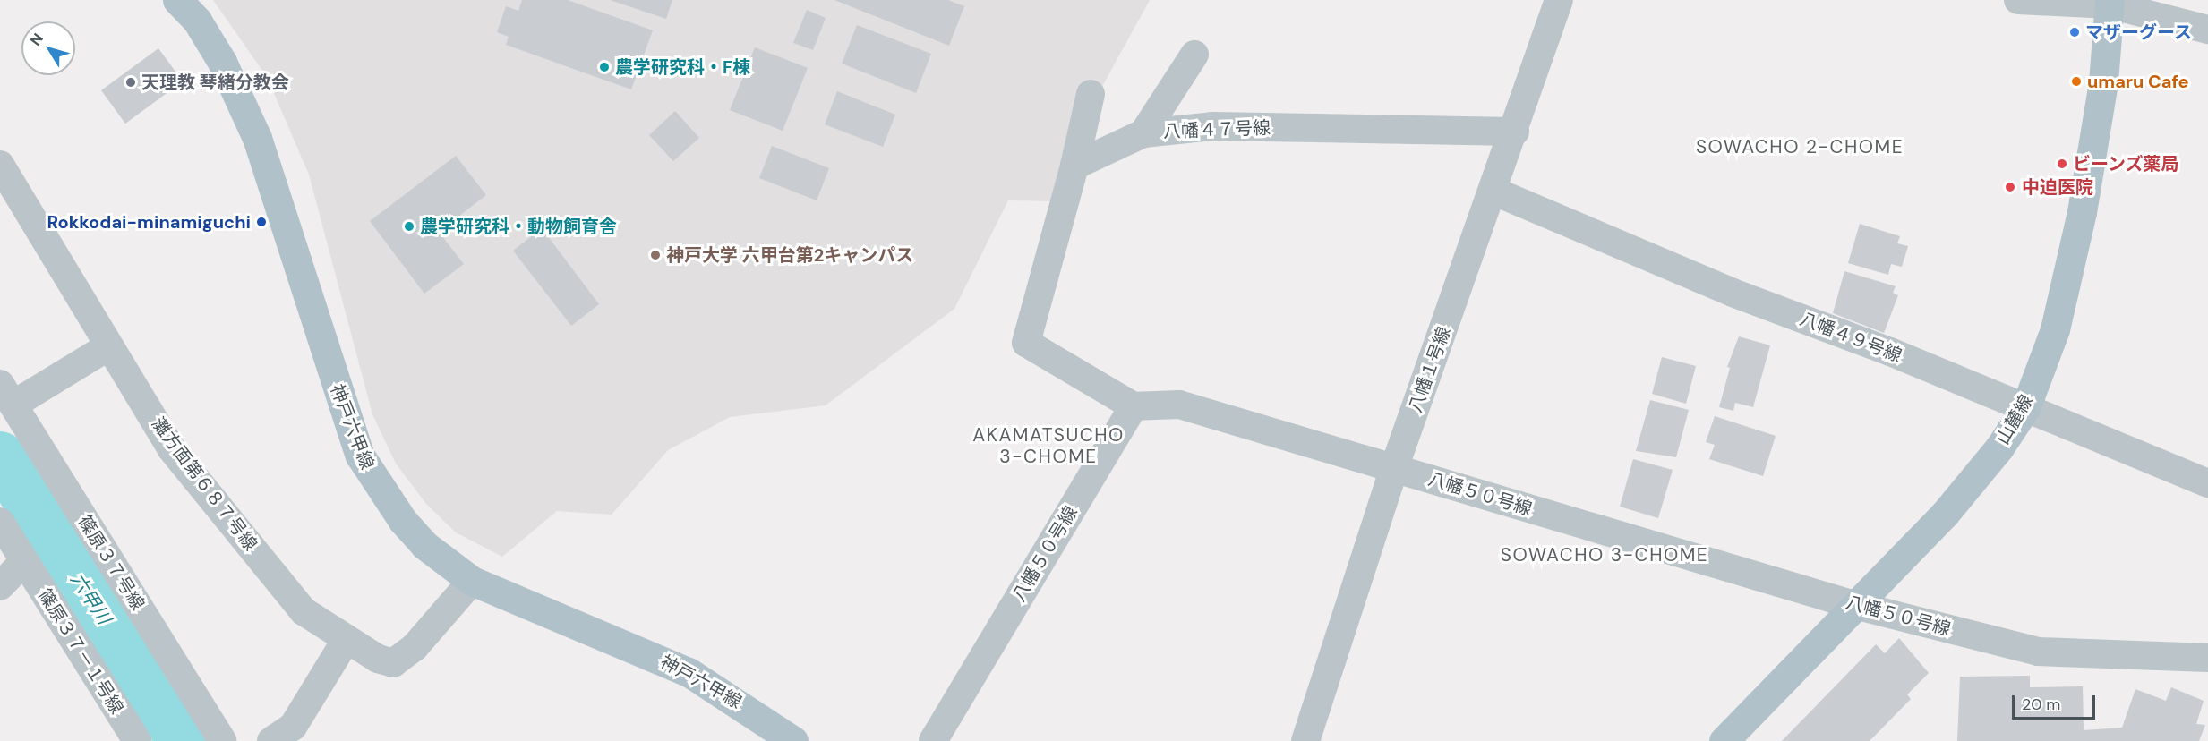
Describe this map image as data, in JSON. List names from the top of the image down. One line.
{"streets":{"main road":["山麓線","神戸六甲線"],"street":["八幡４７号線","八幡４９号線","八幡１号線","灘方面第６８７号線","八幡５０号線","篠原３７号線","篠原３７－１号線"]},"crossings":[["八幡４７号線","八幡１号線"],["八幡４９号線","八幡１号線"],["八幡４９号線","山麓線"],["八幡１号線","八幡５０号線"],["山麓線","八幡５０号線"],["神戸六甲線","灘方面第６８７号線"]],"districts":["SOWACHO 2-CHOME","AKAMATSUCHO 3-CHOME","SOWACHO 3-CHOME"],"water":["六甲川"],"places":["マザーグース","農学研究科・F棟","umaru Cafe","天理教 琴緒分教会","ビーンズ薬局","中迫医院","Rokkodai-minamiguchi","農学研究科・動物飼育舎","神戸大学 六甲台第2キャンパス"],"scale_bar":"20 m","north":"top left"}
